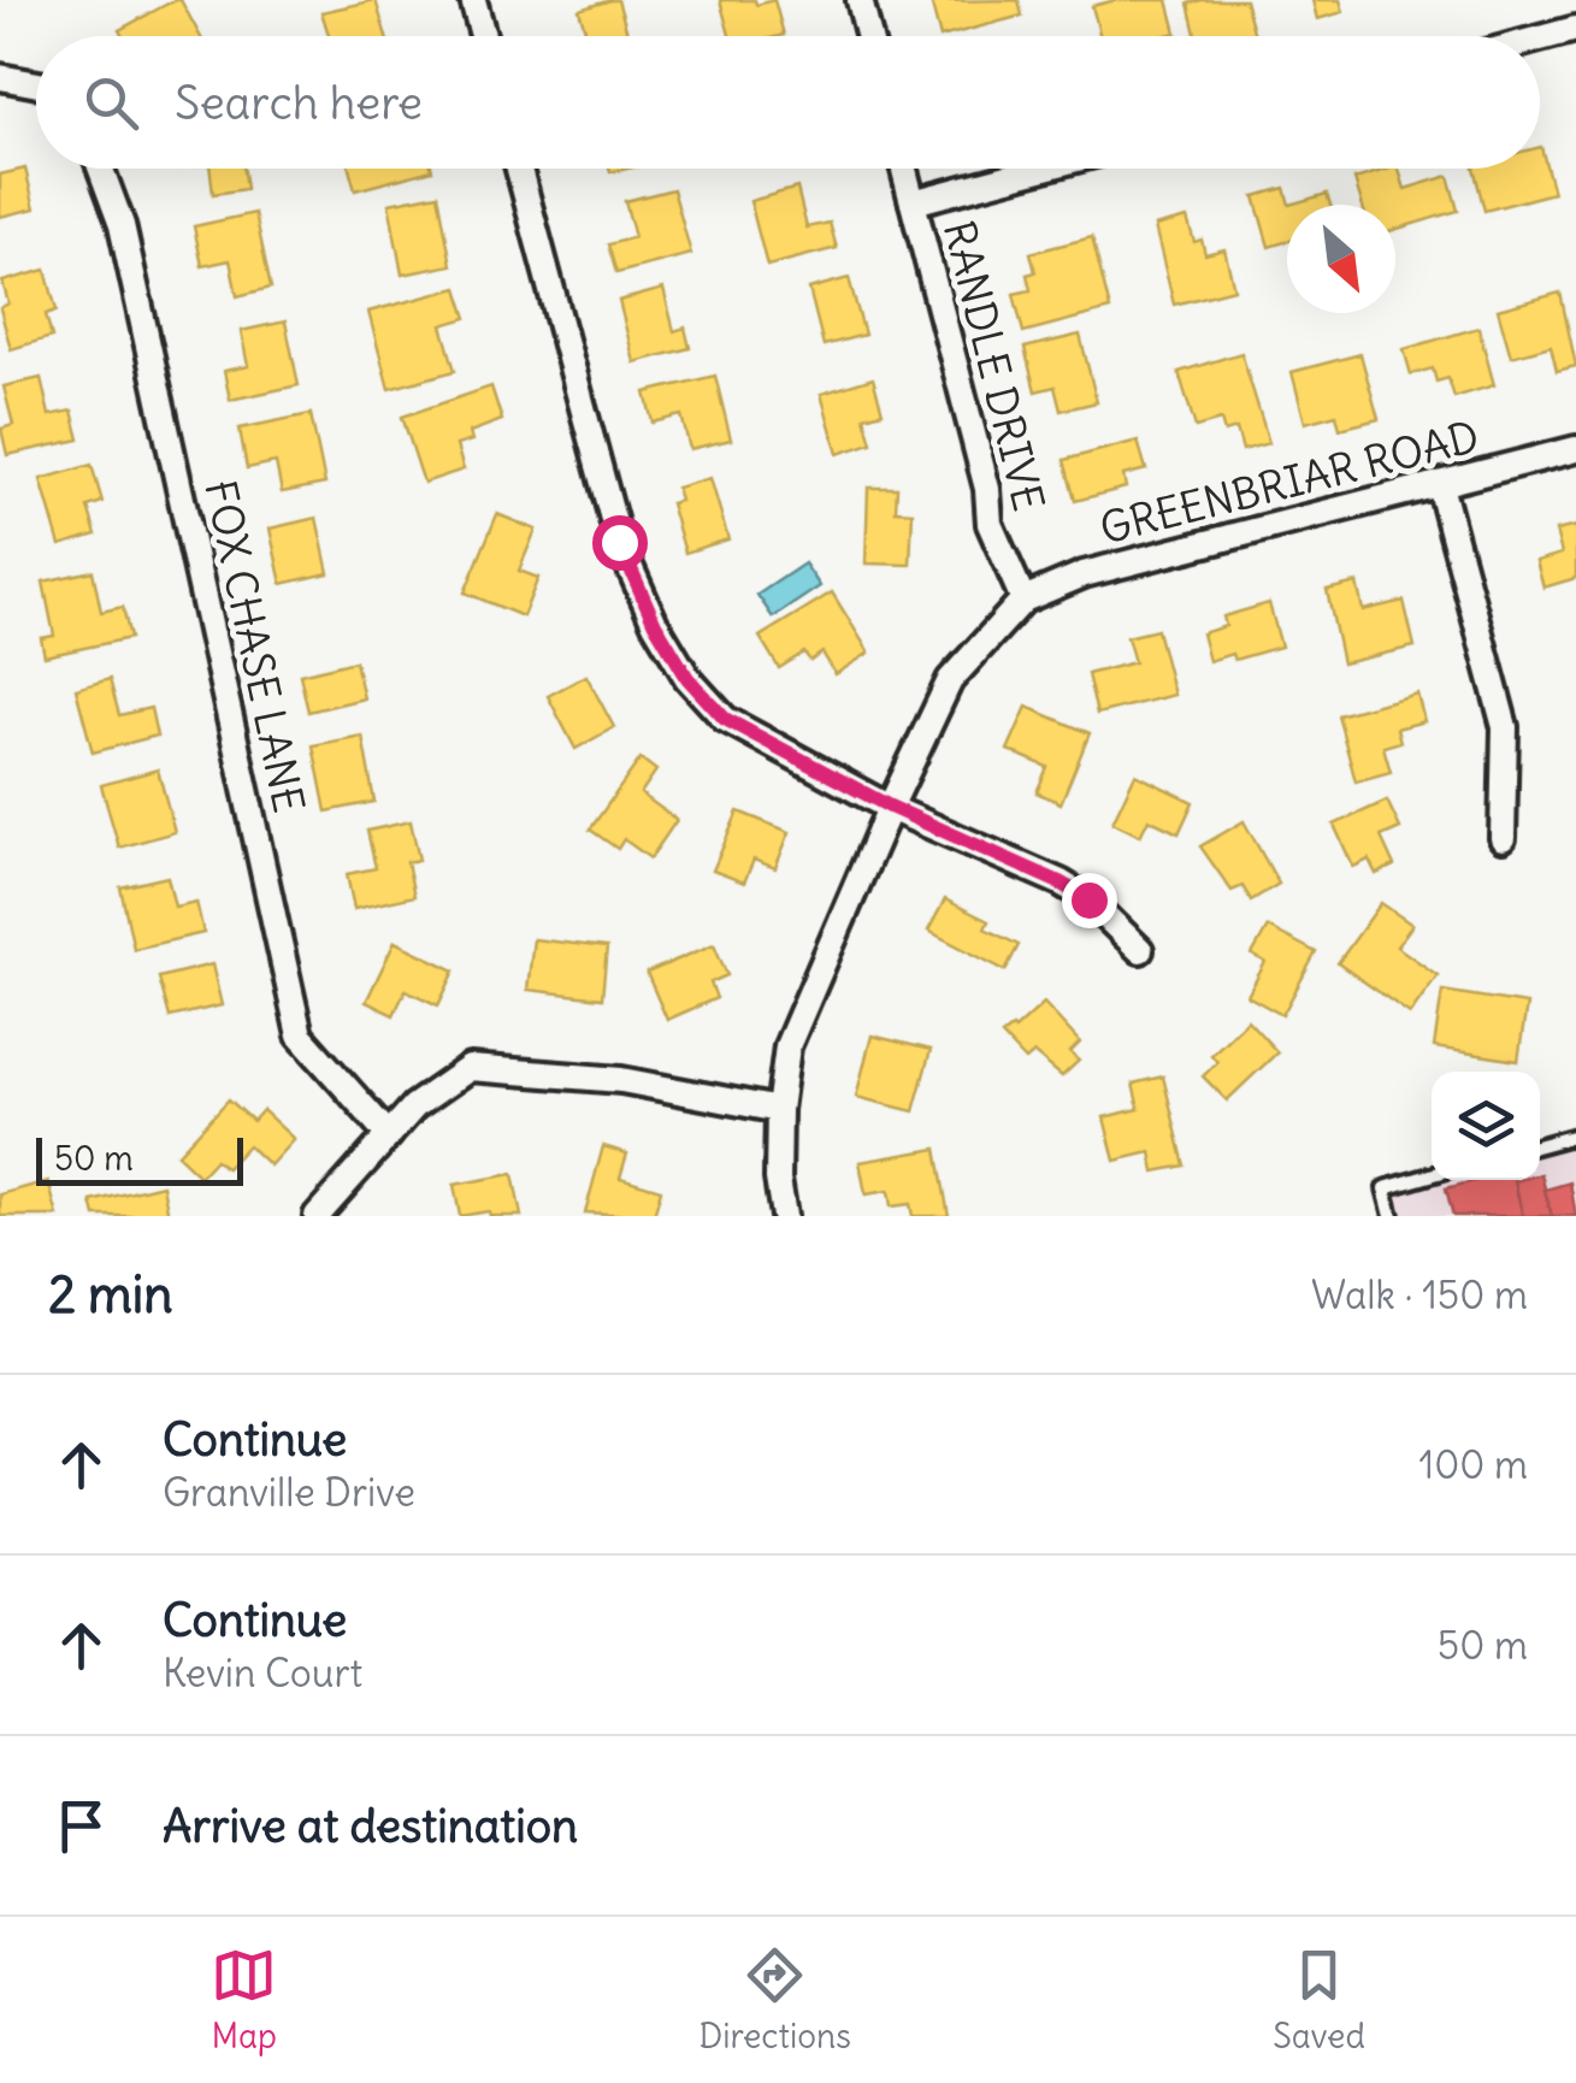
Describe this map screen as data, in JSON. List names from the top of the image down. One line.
{"streets":{"street":["RANDLE DRIVE","GREENBRIAR ROAD","FOX CHASE LANE"]},"crossings":[["RANDLE DRIVE","GREENBRIAR ROAD"]],"scale_bar":"50 m","north":"bottom right","page":{"search":"Search here","scale":"50 m","heading":["2 min","Walk · 150 m"],"list":[["Continue","Granville Drive","100 m"],["Continue","Kevin Court","50 m"],"Arrive at destination"],"nav":["Map","Directions","Saved"]}}
